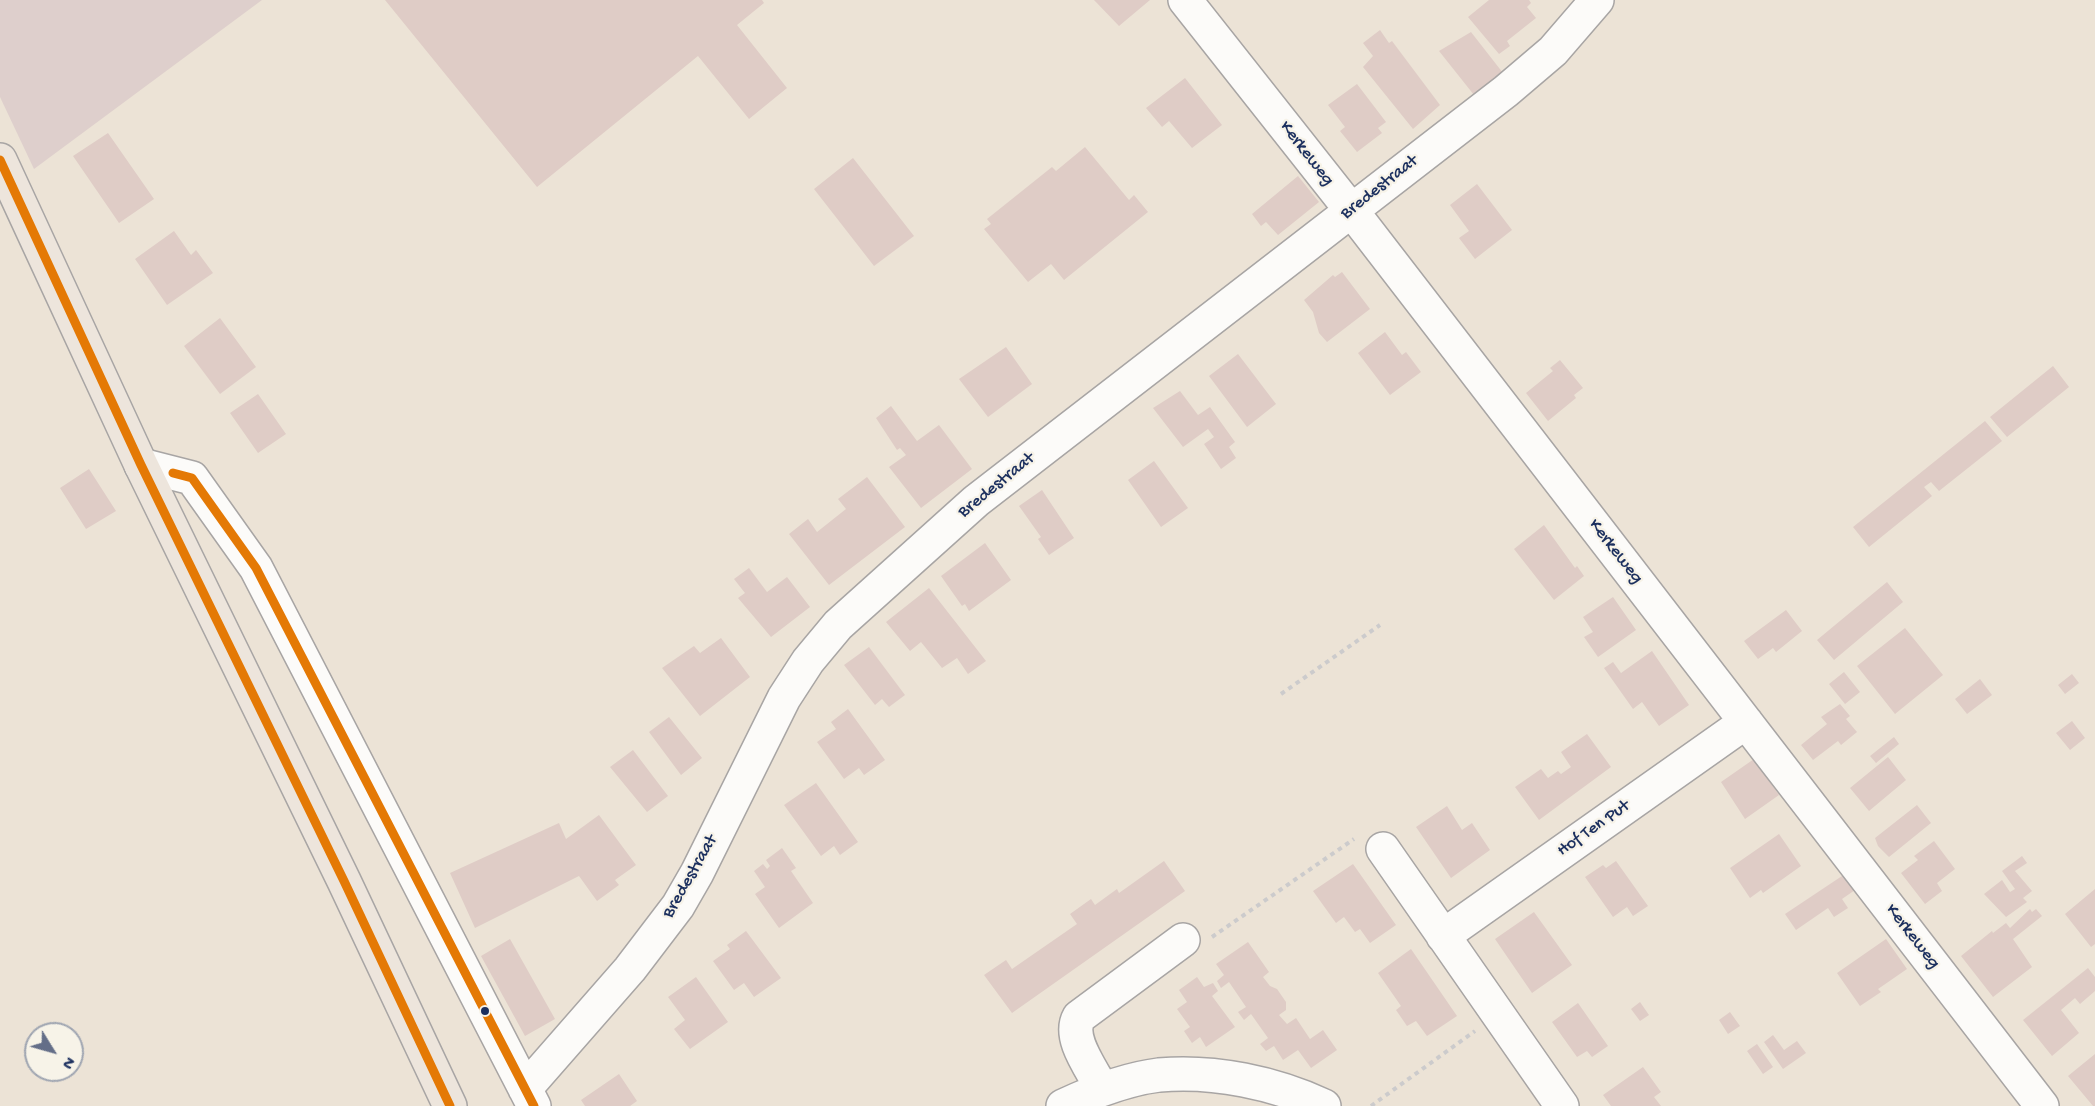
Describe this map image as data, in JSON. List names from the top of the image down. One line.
{"streets":{"street":["Kerkeweg","Bredestraat","Hof Ten Put"]},"crossings":[["Kerkeweg","Bredestraat"],["Kerkeweg","Hof Ten Put"]],"north":"bottom right"}
